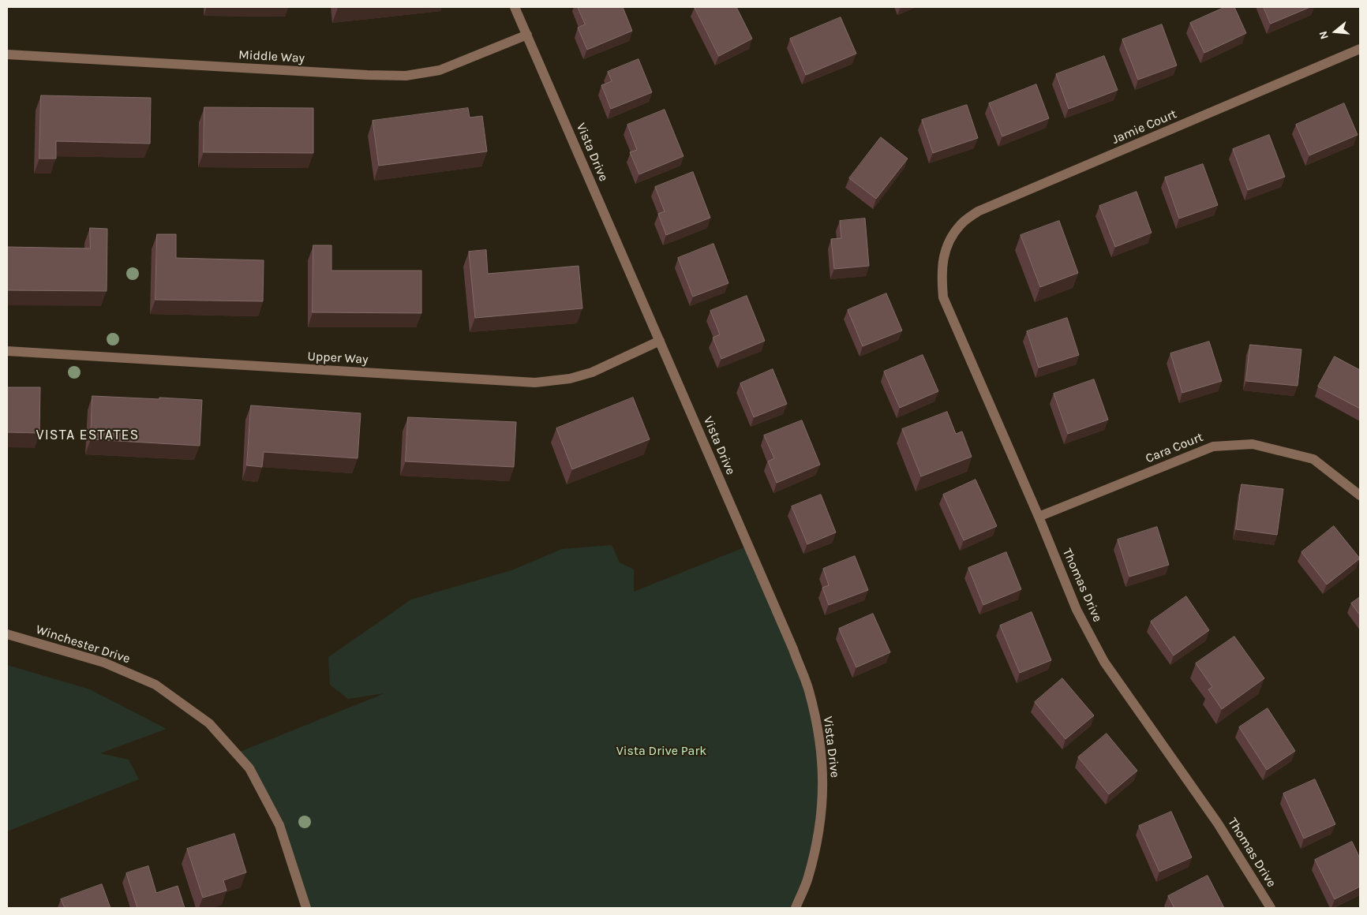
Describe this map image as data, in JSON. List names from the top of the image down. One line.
{"streets":{"street":["Middle Way","Jamie Court","Vista Drive","Upper Way","Cara Court","Thomas Drive","Winchester Drive"]},"crossings":[["Middle Way","Vista Drive"],["Jamie Court","Thomas Drive"],["Vista Drive","Upper Way"],["Cara Court","Thomas Drive"]],"districts":["VISTA ESTATES"],"parks":["Vista Drive Park"],"north":"left"}
